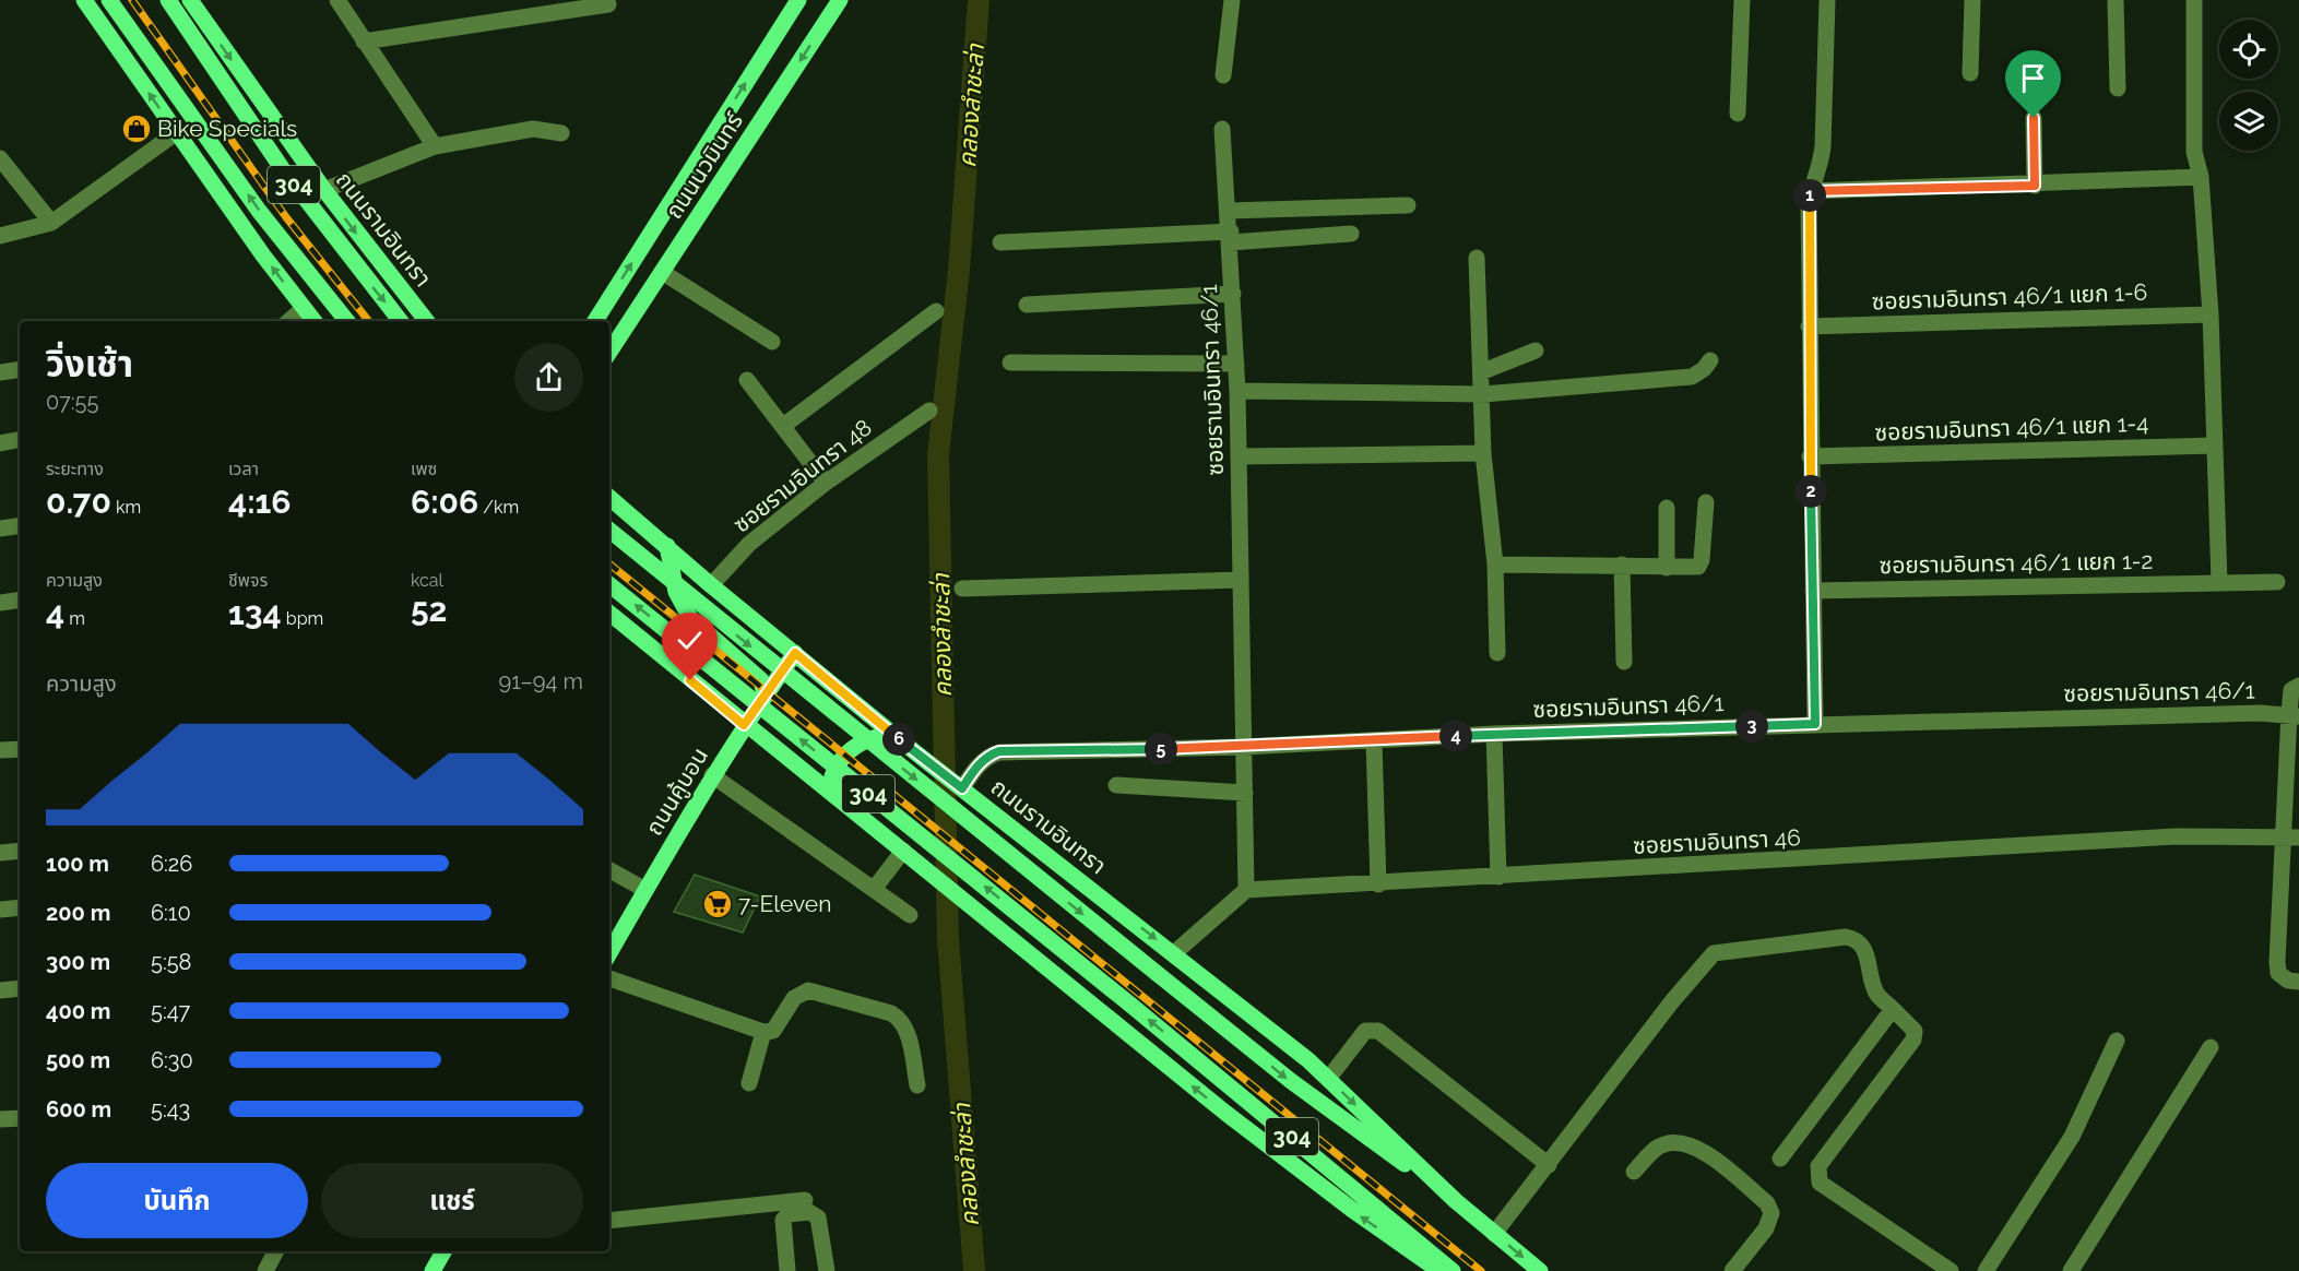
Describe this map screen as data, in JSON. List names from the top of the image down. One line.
{"streets":{"main road":["ถนนนวมินทร์","304","ถนนรามอินทรา","ถนนคู้บอน"],"street":["ซอยรามอินทรา 46/1 แยก 1-6","ซอยรามอินทรา 46/1","ซอยรามอินทรา 46/1 แยก 1-4","ซอยรามอินทรา 48","ซอยรามอินทรา 46/1 แยก 1-2","ซอยรามอินทรา 46"]},"crossings":[["304","ถนนคู้บอน"],["ถนนรามอินทรา","ซอยรามอินทรา 46/1"],["ถนนรามอินทรา","ซอยรามอินทรา 48"],["ถนนรามอินทรา","ถนนคู้บอน"]],"water":["คลองลำชะล่า"],"places":{"shop":["Bike Specials"],"supermarket":["7-Eleven"]},"page":{"pins":["1","2","3","4","6","5"],"heading":["วิ่งเช้า","07:55"],"stats":[["ระยะทาง","0.70 km"],["เวลา","4:16"],["เพซ","6:06 /km"],["ความสูง","4 m"],["ชีพจร","134 bpm"],["kcal","52"]],"chart":["ความสูง","91–94 m"],"list":[{"name":"100 m","note":"6:26"},{"name":"200 m","note":"6:10"},{"name":"300 m","note":"5:58"},{"name":"400 m","note":"5:47"},{"name":"500 m","note":"6:30"},{"name":"600 m","note":"5:43"}],"buttons":["บันทึก","แชร์"]}}
